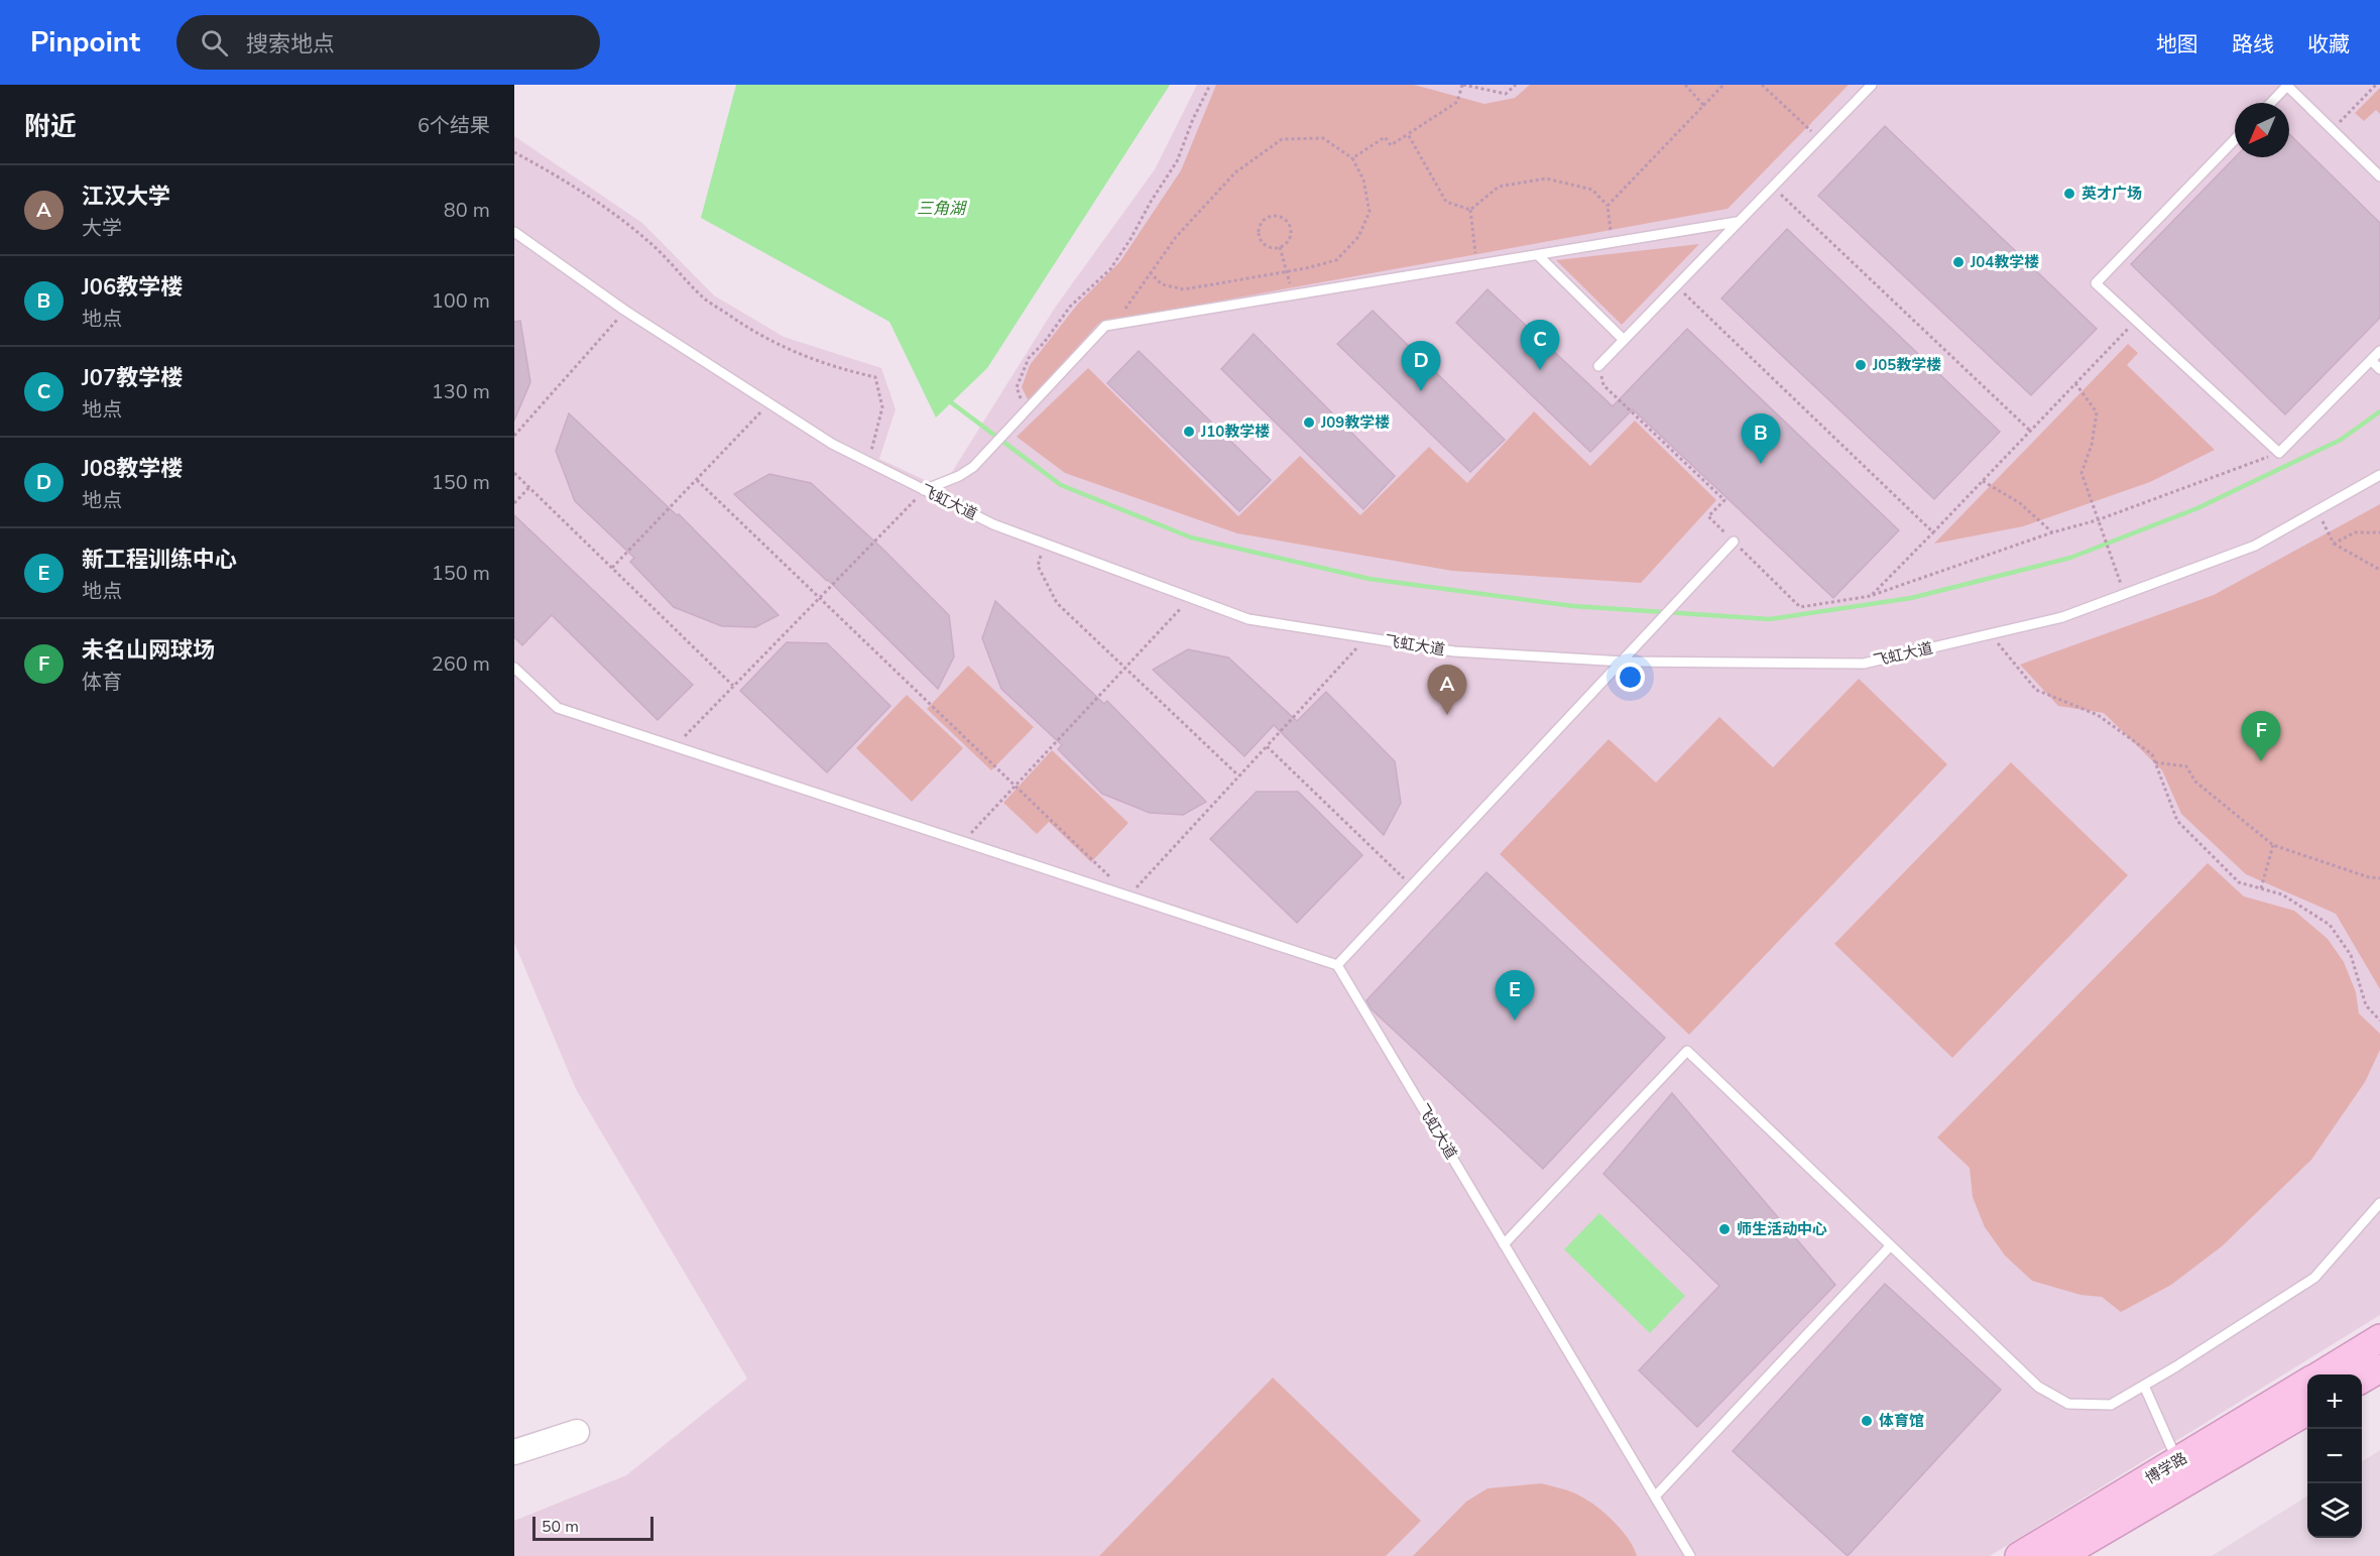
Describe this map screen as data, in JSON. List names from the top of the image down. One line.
{"streets":{"main road":["博学路"],"lane":["飞虹大道"]},"water":["三角湖"],"places":["英才广场","J04教学楼","J05教学楼","J09教学楼","J10教学楼","师生活动中心","体育馆"],"scale_bar":"50 m","north":"bottom left","page":{"header":"Pinpoint","search":"搜索地点","nav":["地图","路线","收藏"],"heading":["附近","6个结果"],"list":[{"mark":"A","name":"江汉大学","note":"大学","value":"80 m"},{"mark":"B","name":"J06教学楼","note":"地点","value":"100 m"},{"mark":"C","name":"J07教学楼","note":"地点","value":"130 m"},{"mark":"D","name":"J08教学楼","note":"地点","value":"150 m"},{"mark":"E","name":"新工程训练中心","note":"地点","value":"150 m"},{"mark":"F","name":"未名山网球场","note":"体育","value":"260 m"}],"pins":["C","D","B","A","F","E"],"map_buttons":["+","−"],"scale":"50 m"}}
